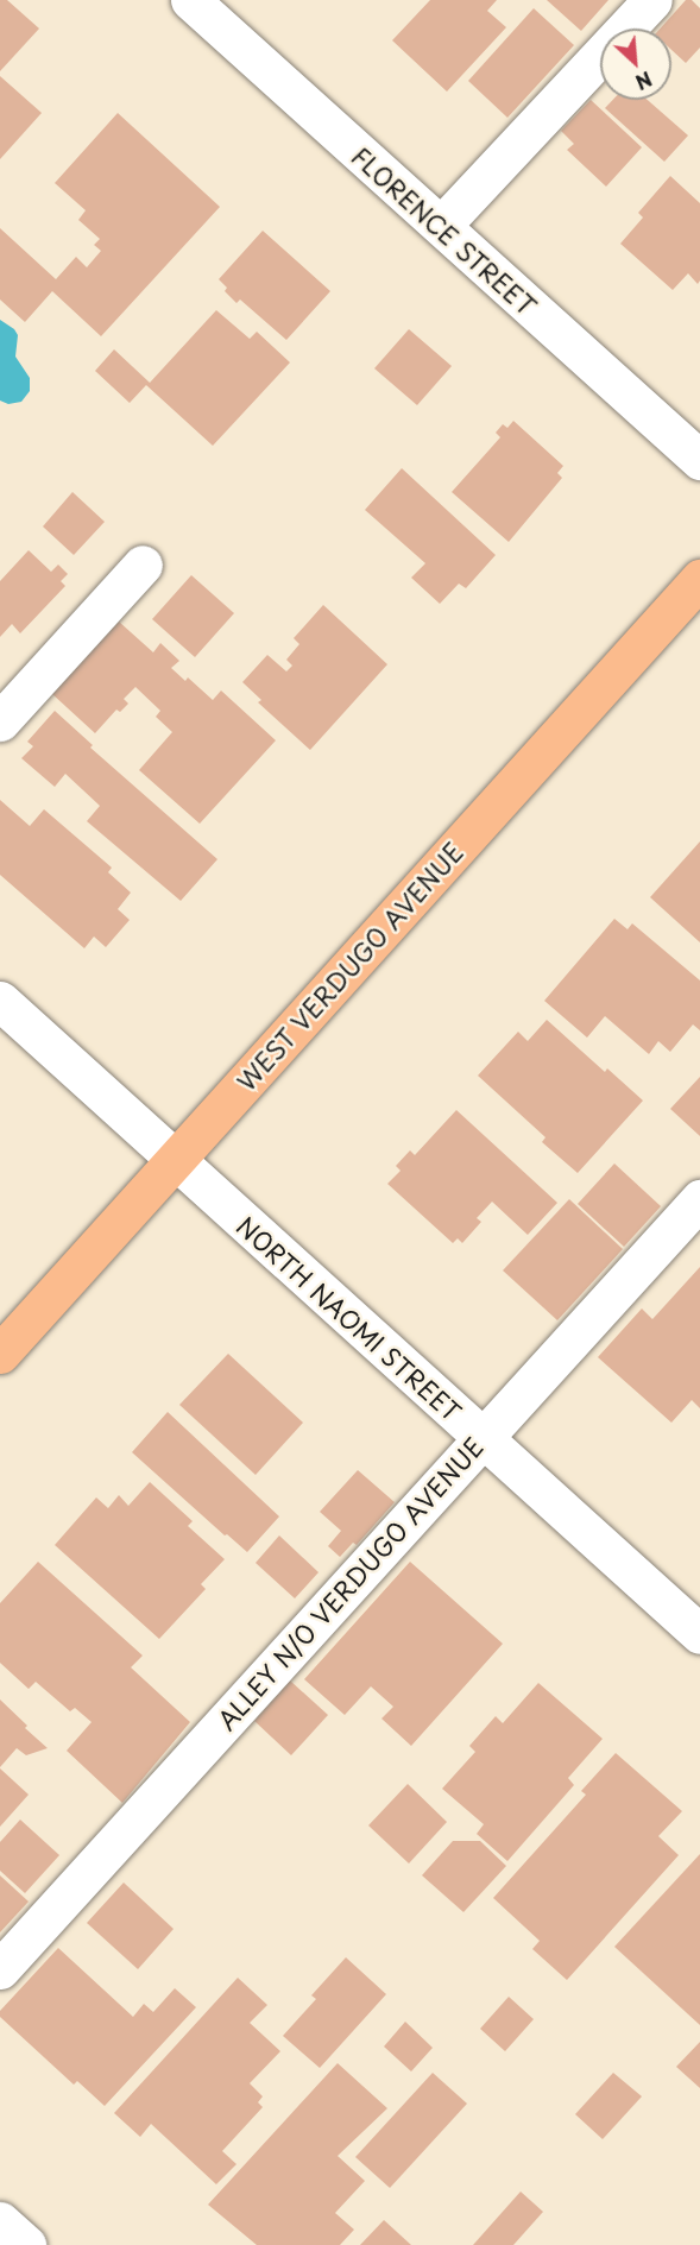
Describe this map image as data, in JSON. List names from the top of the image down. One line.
{"streets":{"main road":["WEST VERDUGO AVENUE"],"street":["FLORENCE STREET","NORTH NAOMI STREET","ALLEY N/O VERDUGO AVENUE"]},"crossings":[["WEST VERDUGO AVENUE","NORTH NAOMI STREET"],["NORTH NAOMI STREET","ALLEY N/O VERDUGO AVENUE"]],"north":"bottom right"}
